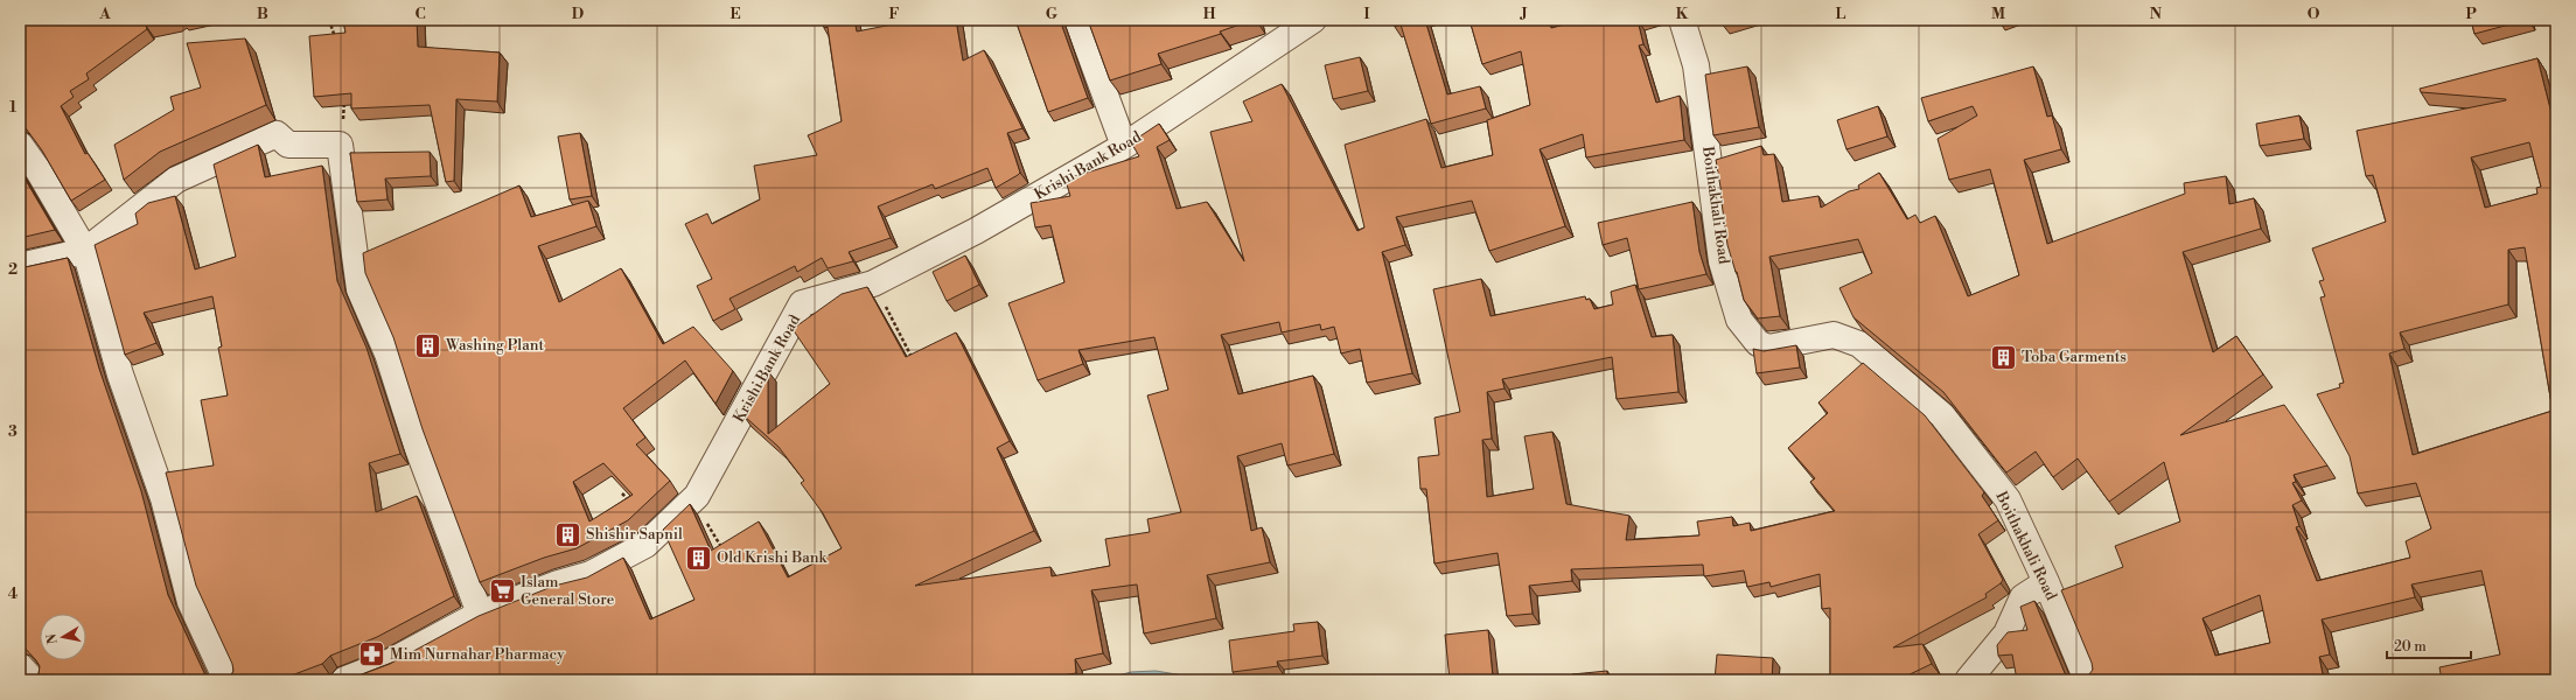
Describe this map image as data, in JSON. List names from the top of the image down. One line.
{"streets":{"street":["Krishi Bank Road","Boithakhali Road"]},"places":{"building":["Washing Plant","Toba Garments","Shishir Sapnil","Old Krishi Bank"],"supermarket":["Islam General Store"],"pharmacy":["Mim Nurnahar Pharmacy"]},"scale_bar":"20 m","north":"left","grid":{"columns":["A","B","C","D","E","F","G","H","I","J","K","L","M","N","O","P"],"rows":["1","2","3","4"]}}
